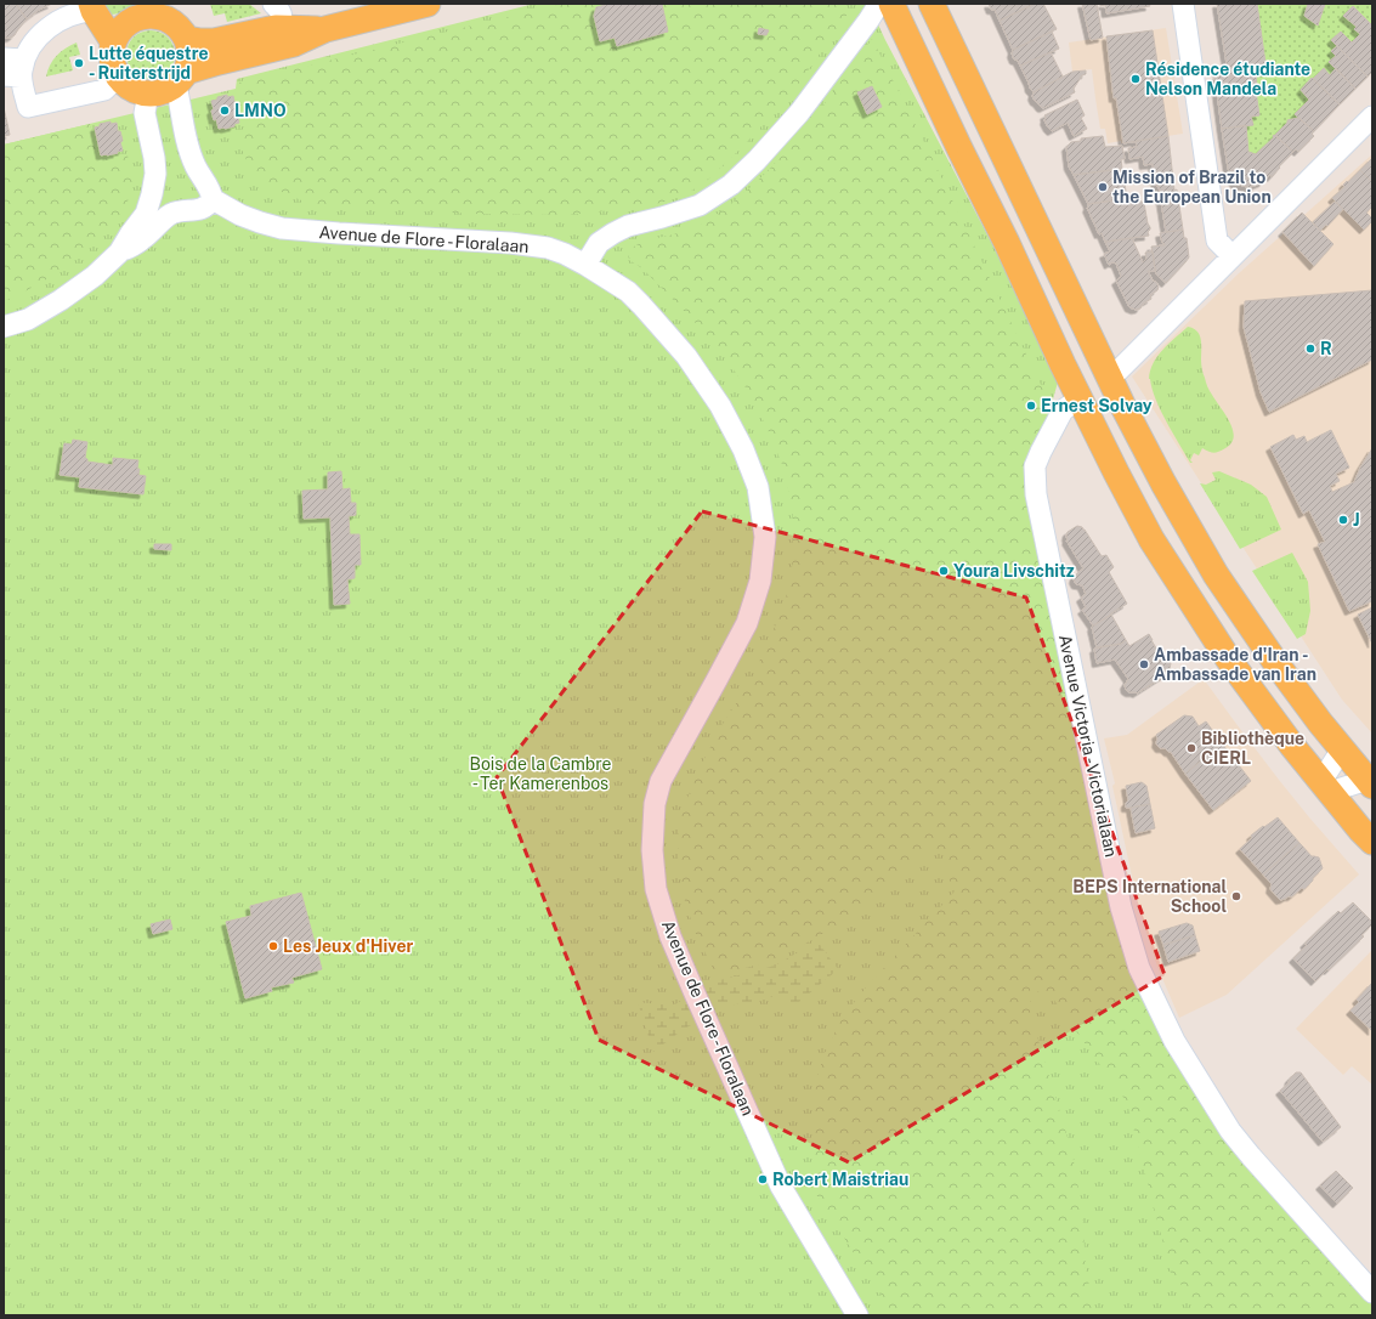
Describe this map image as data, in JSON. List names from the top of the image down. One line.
{"streets":{"street":["Avenue de Flore - Floralaan","Avenue Victoria - Victorialaan"]},"parks":["Bois de la Cambre - Ter Kamerenbos"],"places":["Lutte équestre - Ruiterstrijd","Résidence étudiante Nelson Mandela","LMNO","Mission of Brazil to the European Union","R","Ernest Solvay","J","Youra Livschitz","Ambassade d'Iran - Ambassade van Iran","Bibliothèque CIERL","BEPS International School","Les Jeux d'Hiver","Robert Maistriau"]}
